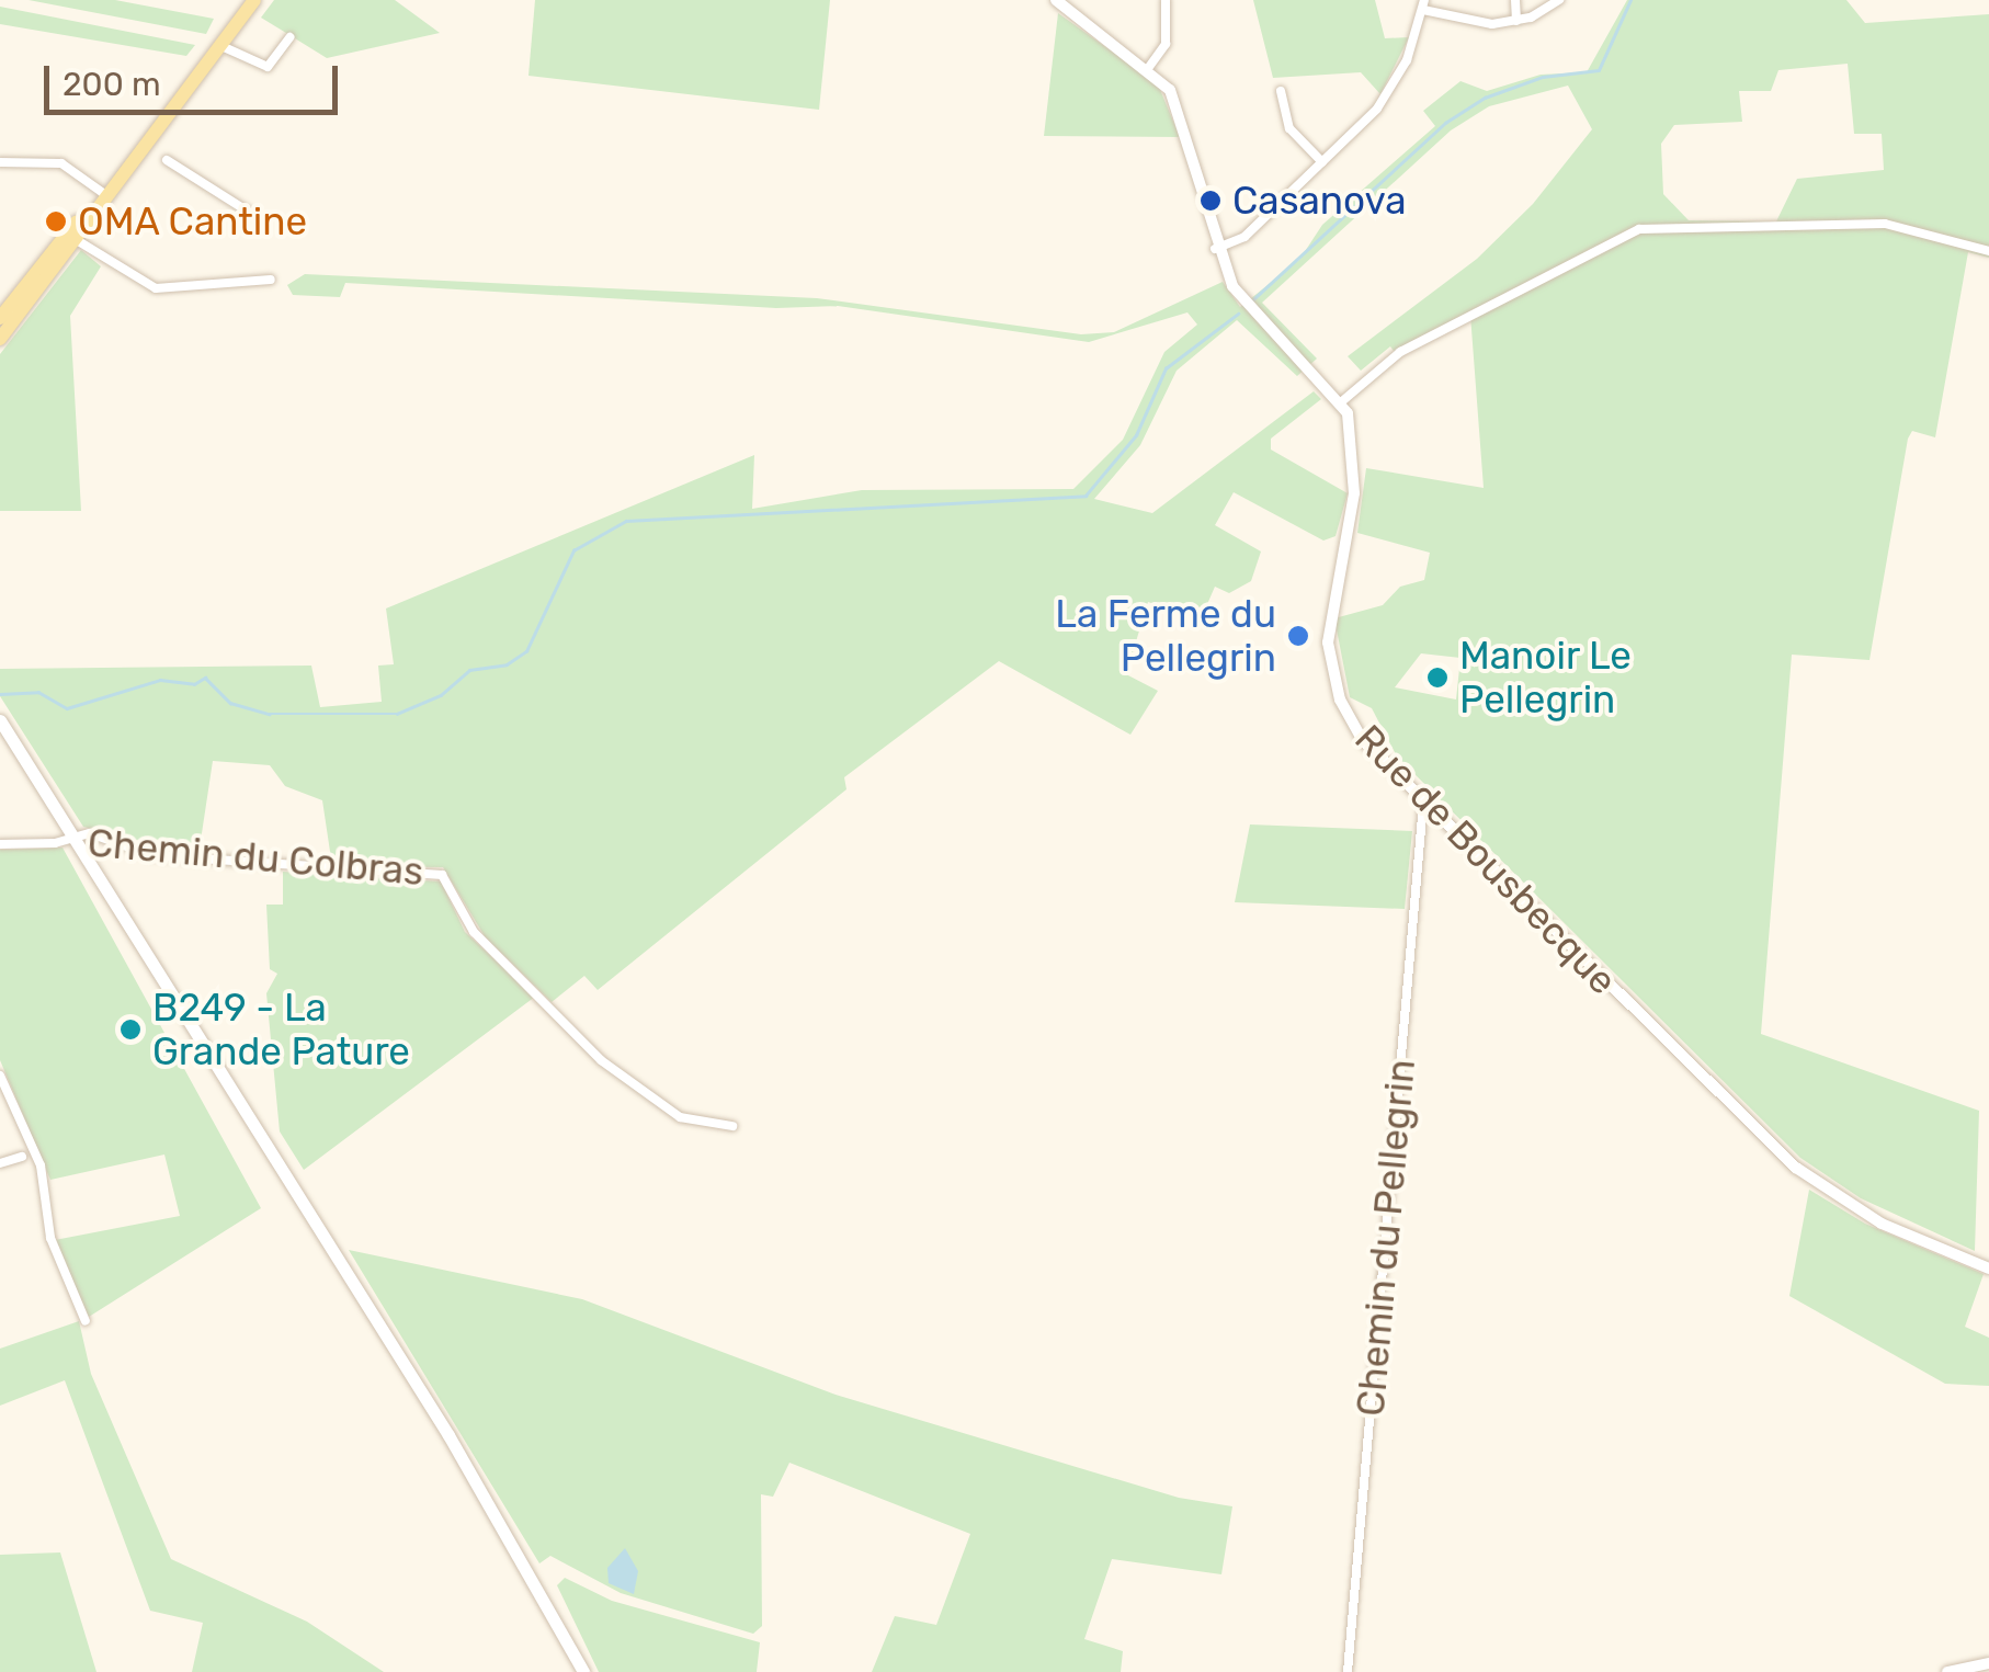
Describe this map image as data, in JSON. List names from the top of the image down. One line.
{"streets":{"street":["Chemin du Colbras","Rue de Bousbecque","Chemin du Pellegrin"]},"crossings":[["Rue de Bousbecque","Chemin du Pellegrin"]],"places":["Casanova","OMA Cantine","La Ferme du Pellegrin","Manoir Le Pellegrin","B249 - La Grande Pature"],"scale_bar":"200 m"}
